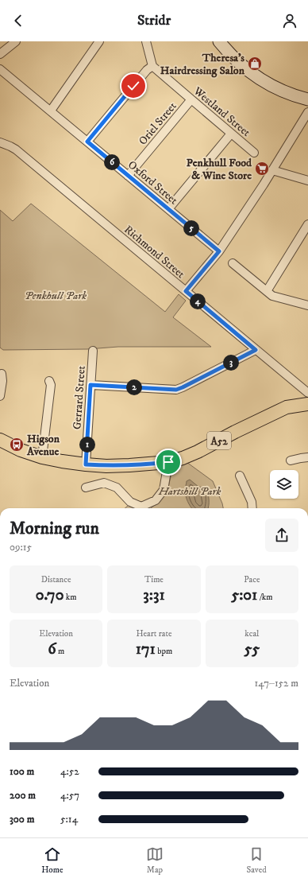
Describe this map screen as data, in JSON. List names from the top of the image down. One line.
{"streets":{"main road":["A52"],"street":["Westland Street","Oriel Street","Oxford Street","Richmond Street","Gerrard Street"]},"crossings":[["Westland Street","Oriel Street"],["Oriel Street","Oxford Street"],["Gerrard Street","A52"]],"parks":["Penkhull Park","Hartshill Park"],"places":{"shop":["Theresa's Hairdressing Salon"],"supermarket":["Penkhull Food & Wine Store"],"bus stop":["Higson Avenue"]},"page":{"header":"Stridr","pins":["6","5","4","3","2","1"],"heading":["Morning run","09:15"],"stats":[["Distance","0.70 km"],["Time","3:31"],["Pace","5:01 /km"],["Elevation","6 m"],["Heart rate","171 bpm"],["kcal","55"]],"chart":["Elevation","147–152 m"],"list":[{"name":"100 m","note":"4:52"},{"name":"200 m","note":"4:57"},{"name":"300 m","note":"5:14"}],"tabs":["Home","Map","Saved"]}}
